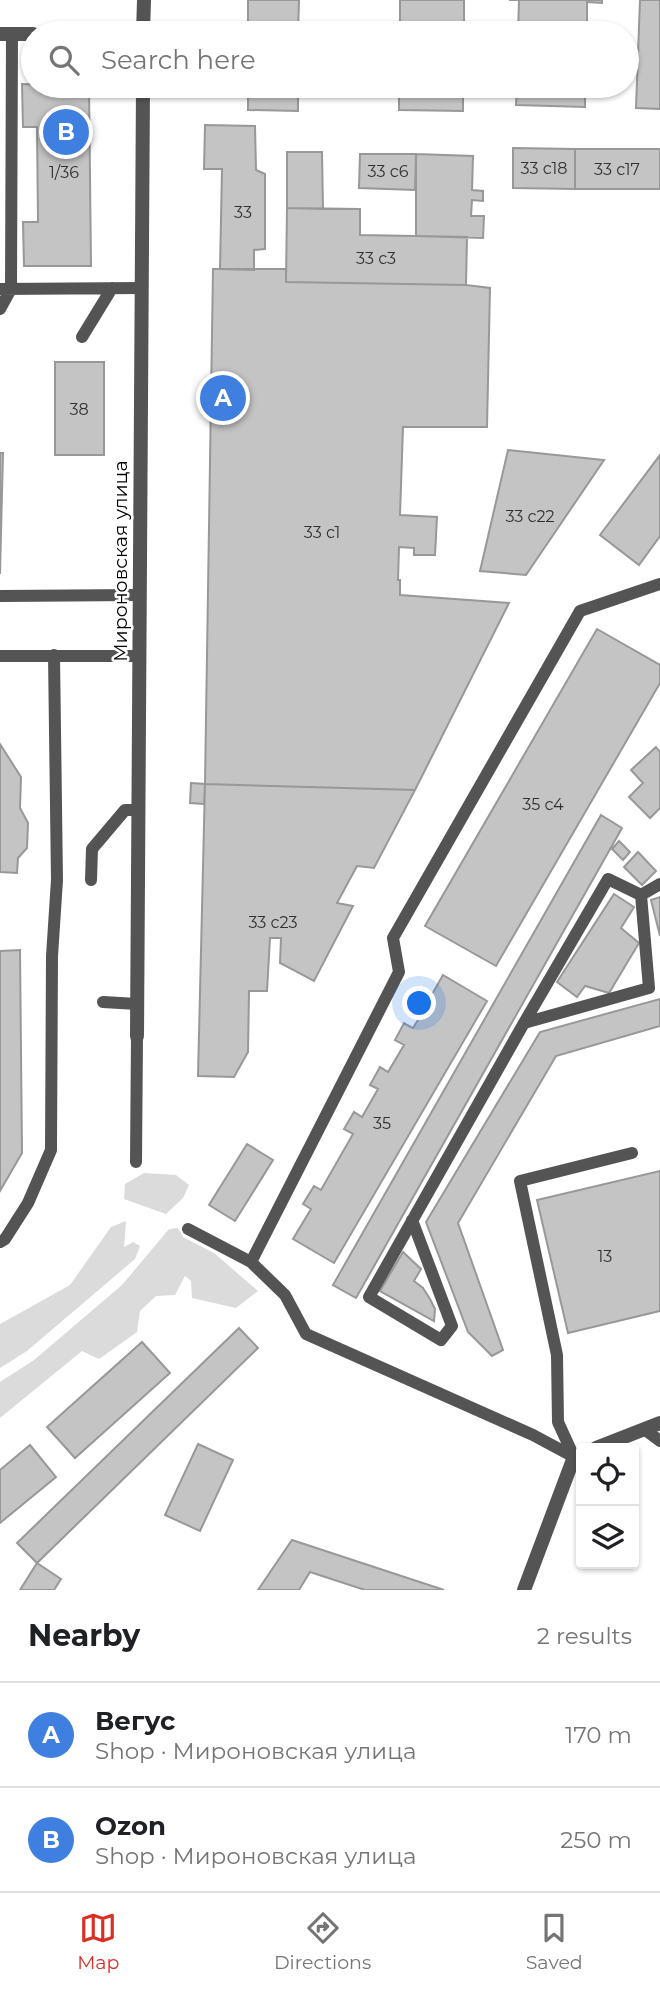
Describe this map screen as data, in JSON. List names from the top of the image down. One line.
{"streets":{"street":["Мироновская улица"]},"house_numbers":["33 с18","33 с17","33 с6","1/36","33","33 с3","38","33 с22","33 с1","35 с4","33 с23","35","13"],"page":{"search":"Search here","pins":["B","A"],"heading":["Nearby","2 results"],"list":[{"mark":"A","name":"Вегус","note":"Shop · Мироновская улица","value":"170 m"},{"mark":"B","name":"Ozon","note":"Shop · Мироновская улица","value":"250 m"}],"nav":["Map","Directions","Saved"]}}
